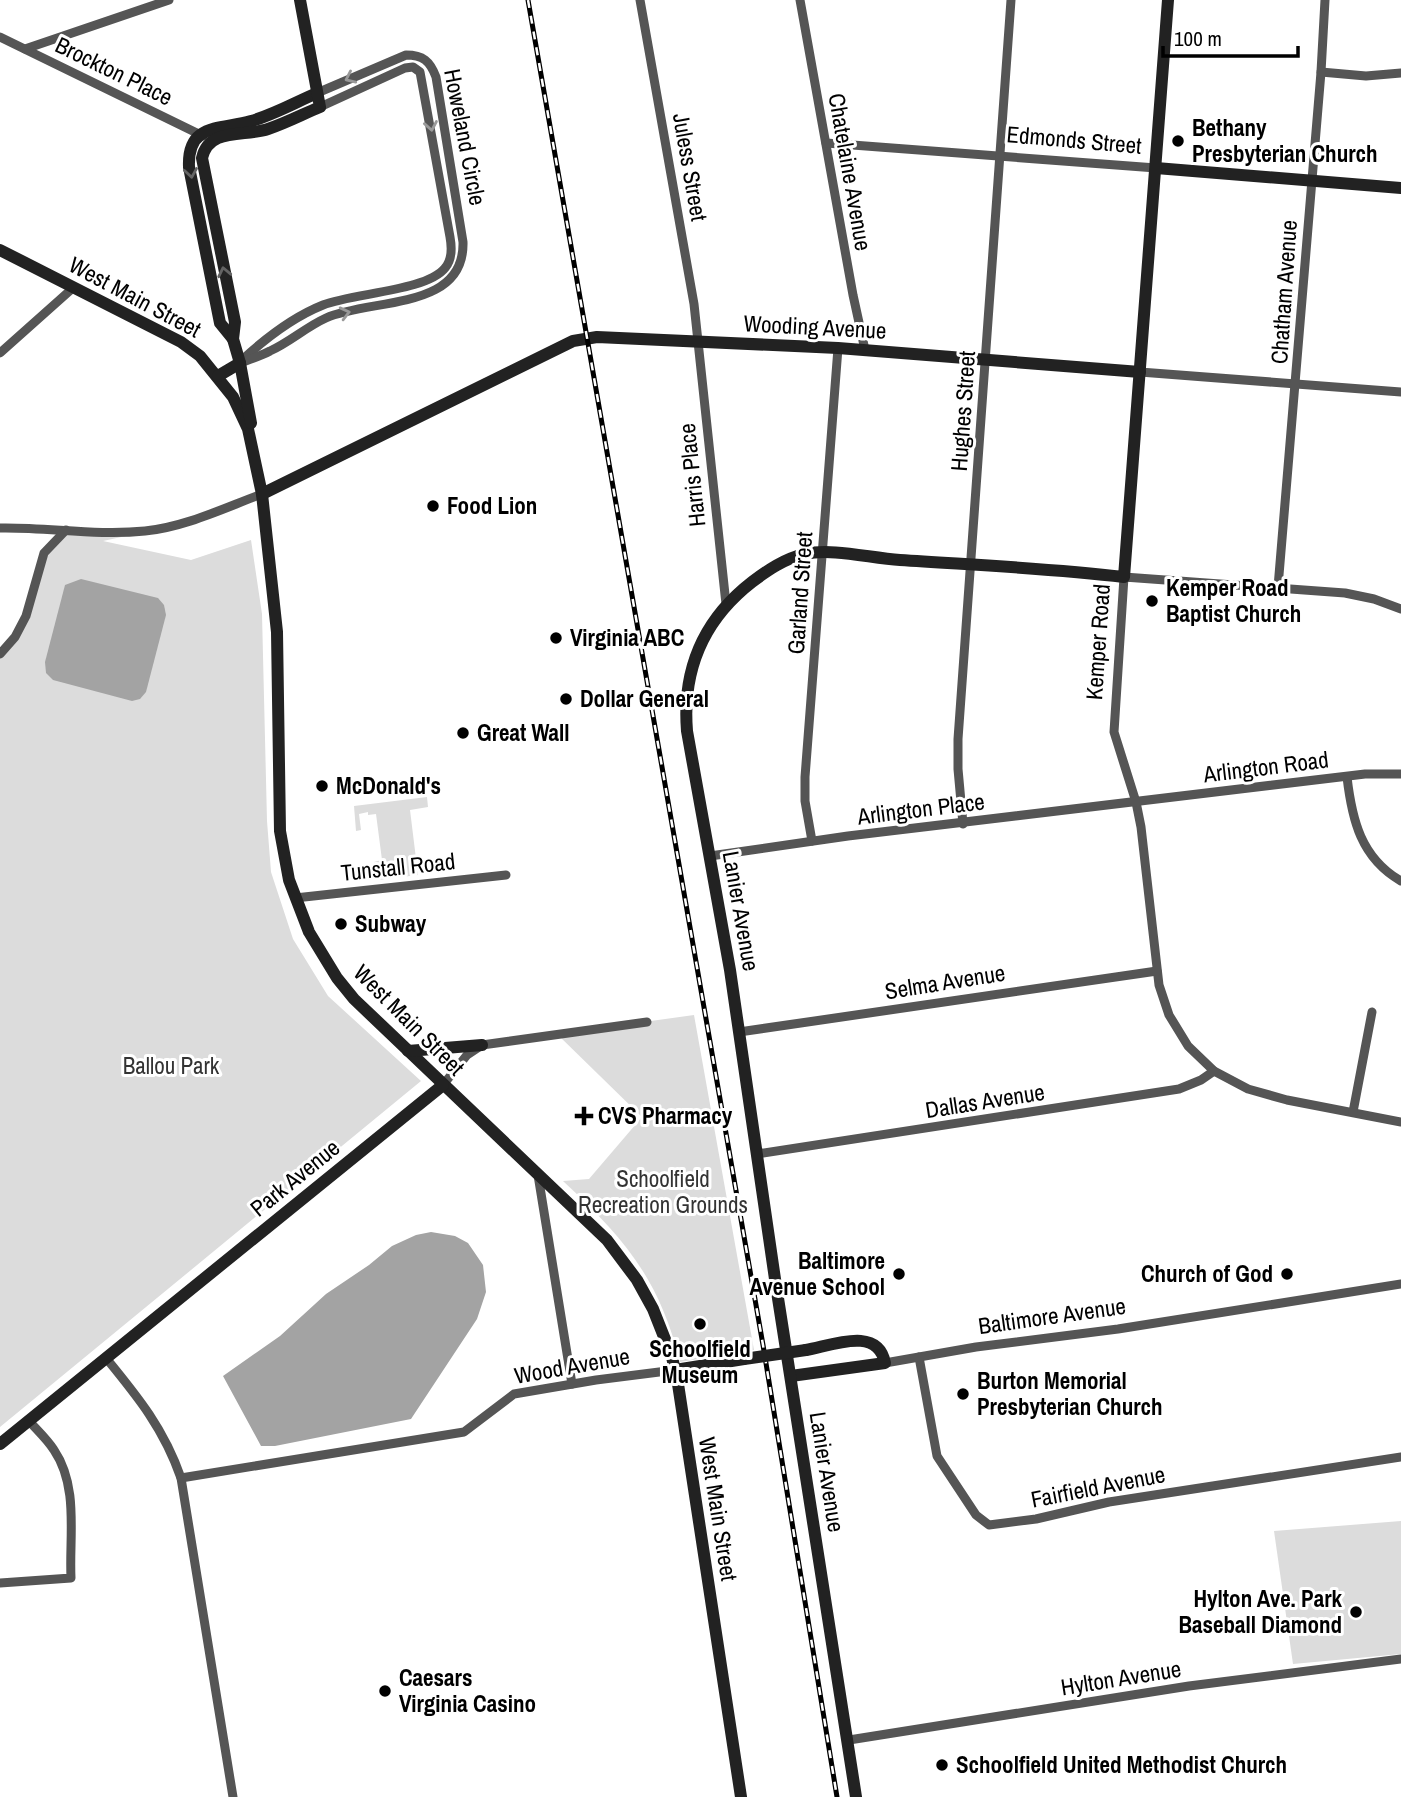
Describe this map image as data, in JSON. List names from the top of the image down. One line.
{"streets":{"street":["Brockton Place","Howeland Circle","Edmonds Street","Juless Street","Chatelaine Avenue","Chatham Avenue","West Main Street","Wooding Avenue","Hughes Street","Harris Place","Garland Street","Kemper Road","Arlington Road","Arlington Place","Tunstall Road","Lanier Avenue","Selma Avenue","Dallas Avenue","Park Avenue","Baltimore Avenue","Wood Avenue","Fairfield Avenue","Hylton Avenue"]},"crossings":[["Brockton Place","Howeland Circle"],["Howeland Circle","West Main Street"],["Edmonds Street","Chatelaine Avenue"],["Edmonds Street","Chatham Avenue"],["Edmonds Street","Hughes Street"],["Edmonds Street","Kemper Road"],["Juless Street","Wooding Avenue"],["Juless Street","Harris Place"],["Chatelaine Avenue","Wooding Avenue"],["Chatham Avenue","Wooding Avenue"],["Chatham Avenue","Lanier Avenue"],["West Main Street","Wooding Avenue"],["West Main Street","Tunstall Road"],["West Main Street","Park Avenue"],["West Main Street","Wood Avenue"],["Wooding Avenue","Hughes Street"],["Wooding Avenue","Harris Place"],["Wooding Avenue","Garland Street"],["Wooding Avenue","Kemper Road"],["Hughes Street","Arlington Place"],["Hughes Street","Lanier Avenue"],["Harris Place","Lanier Avenue"],["Garland Street","Arlington Place"],["Garland Street","Lanier Avenue"],["Kemper Road","Arlington Road"],["Kemper Road","Arlington Place"],["Kemper Road","Lanier Avenue"],["Kemper Road","Selma Avenue"],["Kemper Road","Dallas Avenue"],["Arlington Road","Arlington Place"],["Arlington Place","Lanier Avenue"],["Lanier Avenue","Selma Avenue"],["Lanier Avenue","Dallas Avenue"],["Lanier Avenue","Baltimore Avenue"],["Lanier Avenue","Hylton Avenue"],["Baltimore Avenue","Wood Avenue"],["Baltimore Avenue","Fairfield Avenue"]],"parks":["Ballou Park","Schoolfield Recreation Grounds"],"places":{"other":["Bethany Presbyterian Church","Food Lion","Kemper Road Baptist Church","Virginia ABC","Dollar General","Great Wall","McDonald's","Subway","Baltimore Avenue School","Church of God","Schoolfield Museum","Burton Memorial Presbyterian Church","Hylton Ave. Park Baseball Diamond","Caesars Virginia Casino","Schoolfield United Methodist Church"],"health":["CVS Pharmacy"]},"scale_bar":"100 m"}
